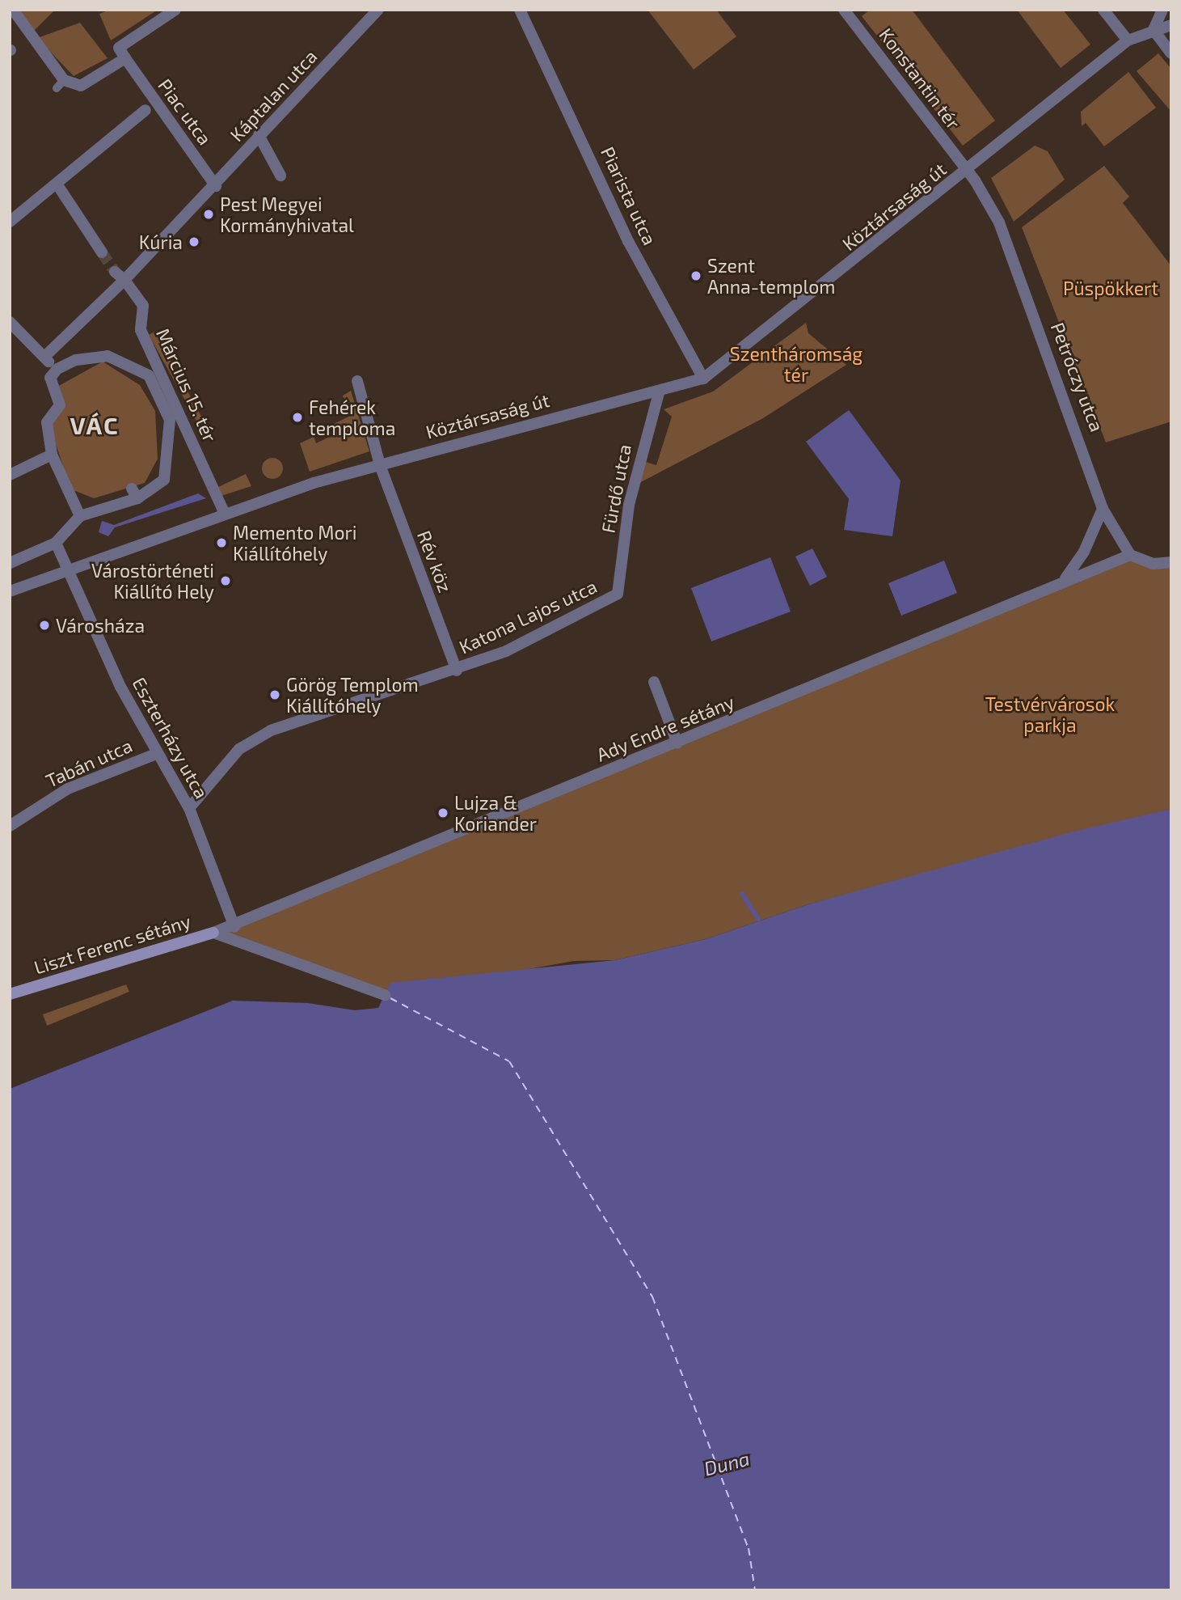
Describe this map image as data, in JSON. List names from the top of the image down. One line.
{"streets":{"street":["Konstantin tér","Káptalan utca","Piac utca","Piarista utca","Köztársaság út","Petróczy utca","Március 15. tér","Fürdő utca","Rév köz","Katona Lajos utca","Ady Endre sétány","Eszterházy utca","Tabán utca","Liszt Ferenc sétány"]},"crossings":[["Konstantin tér","Köztársaság út"],["Konstantin tér","Petróczy utca"],["Káptalan utca","Piac utca"],["Káptalan utca","Március 15. tér"],["Piarista utca","Köztársaság út"],["Köztársaság út","Petróczy utca"],["Köztársaság út","Fürdő utca"],["Köztársaság út","Rév köz"],["Petróczy utca","Ady Endre sétány"],["Fürdő utca","Katona Lajos utca"],["Rév köz","Katona Lajos utca"],["Katona Lajos utca","Eszterházy utca"],["Ady Endre sétány","Eszterházy utca"],["Ady Endre sétány","Liszt Ferenc sétány"],["Eszterházy utca","Tabán utca"]],"districts":["VÁC"],"water":["Duna"],"parks":["Püspökkert","Szentháromság tér","Testvérvárosok parkja"],"places":["Pest Megyei Kormányhivatal","Kúria","Szent Anna-templom","Fehérek temploma","Memento Mori Kiállítóhely","Várostörténeti Kiállító Hely","Városháza","Görög Templom Kiállítóhely","Lujza & Koriander"]}
